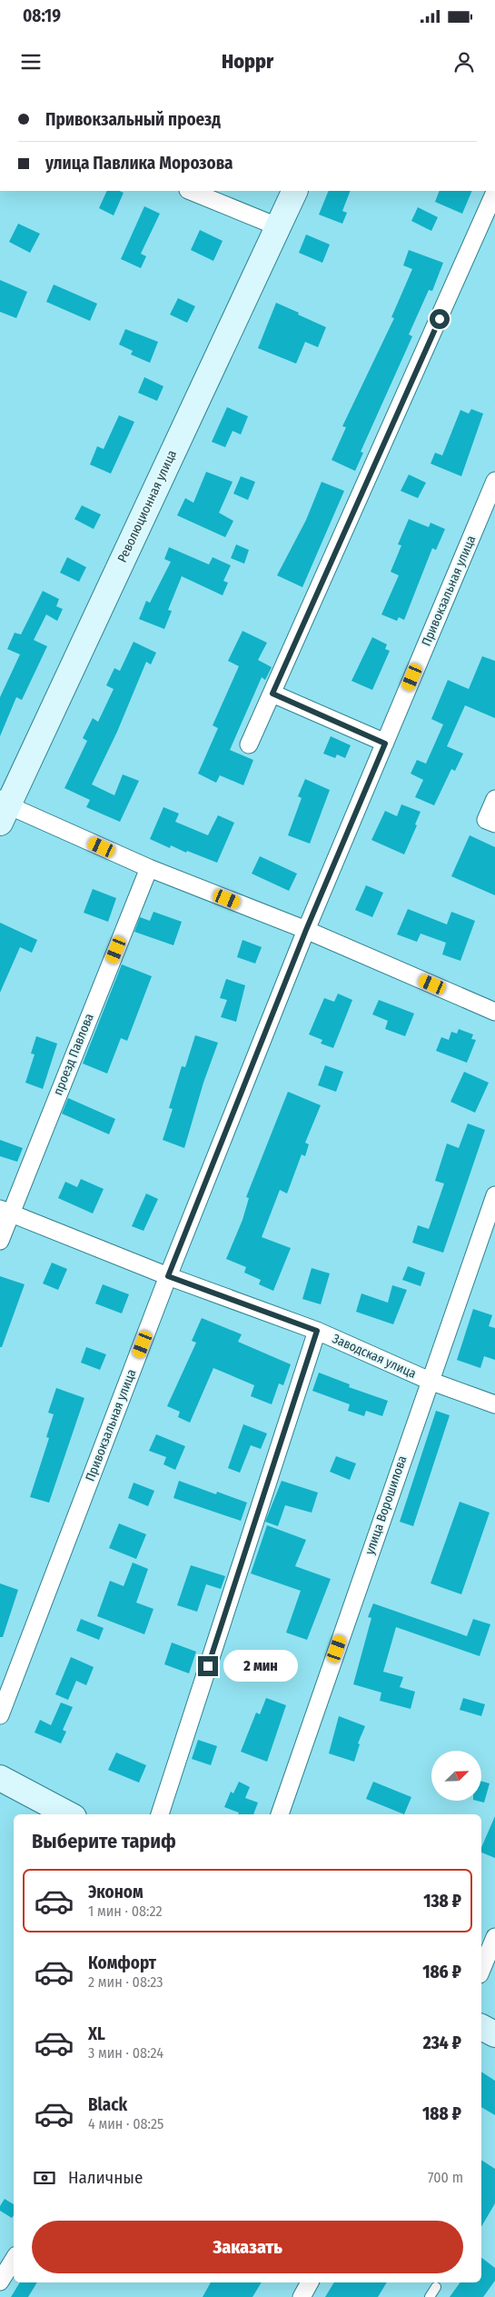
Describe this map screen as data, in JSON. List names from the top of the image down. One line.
{"streets":{"street":["Революционная улица","Привокзальная улица","проезд Павлова","Заводская улица","улица Ворошилова"]},"crossings":[["Привокзальная улица","Заводская улица"],["проезд Павлова","Заводская улица"],["Заводская улица","улица Ворошилова"]],"north":"top right","page":{"status":"08:19","header":"Hoppr","banner":["Привокзальный проезд","улица Павлика Морозова"],"bubble":"2 мин","heading":"Выберите тариф","list":[{"name":"Эконом","note":"1 мин · 08:22","value":"138 ₽"},{"name":"Комфорт","note":"2 мин · 08:23","value":"186 ₽"},{"name":"XL","note":"3 мин · 08:24","value":"234 ₽"},{"name":"Black","note":"4 мин · 08:25","value":"188 ₽"}],"pay":["Наличные","700 m"],"buttons":"Заказать"}}
